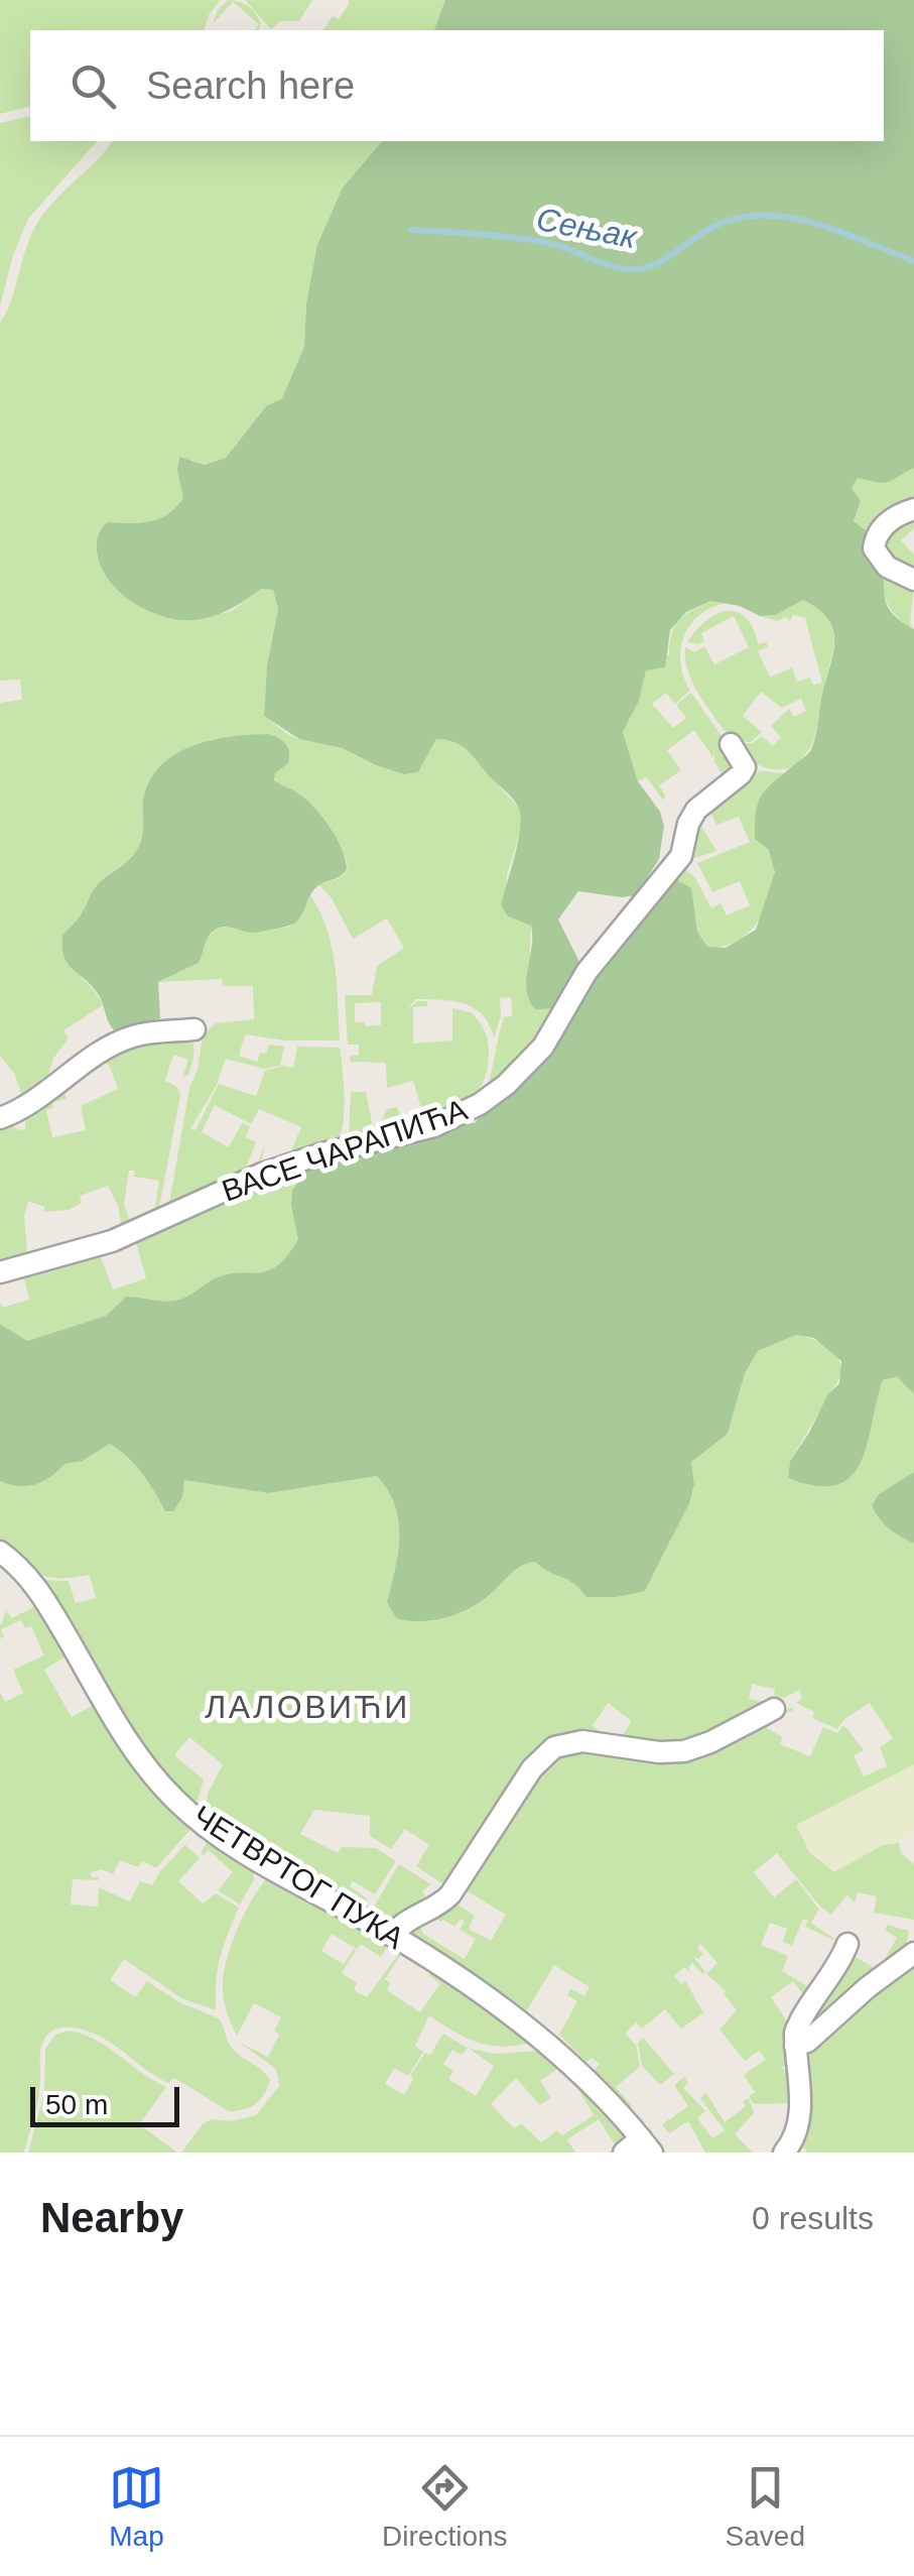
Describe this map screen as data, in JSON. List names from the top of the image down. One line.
{"streets":{"street":["ВАСЕ ЧАРАПИЋА","ЧЕТВРТОГ ПУКА"]},"districts":["ЛАЛОВИЋИ"],"water":["Сењак"],"scale_bar":"50 m","page":{"search":"Search here","scale":"50 m","heading":["Nearby","0 results"],"nav":["Map","Directions","Saved"]}}
